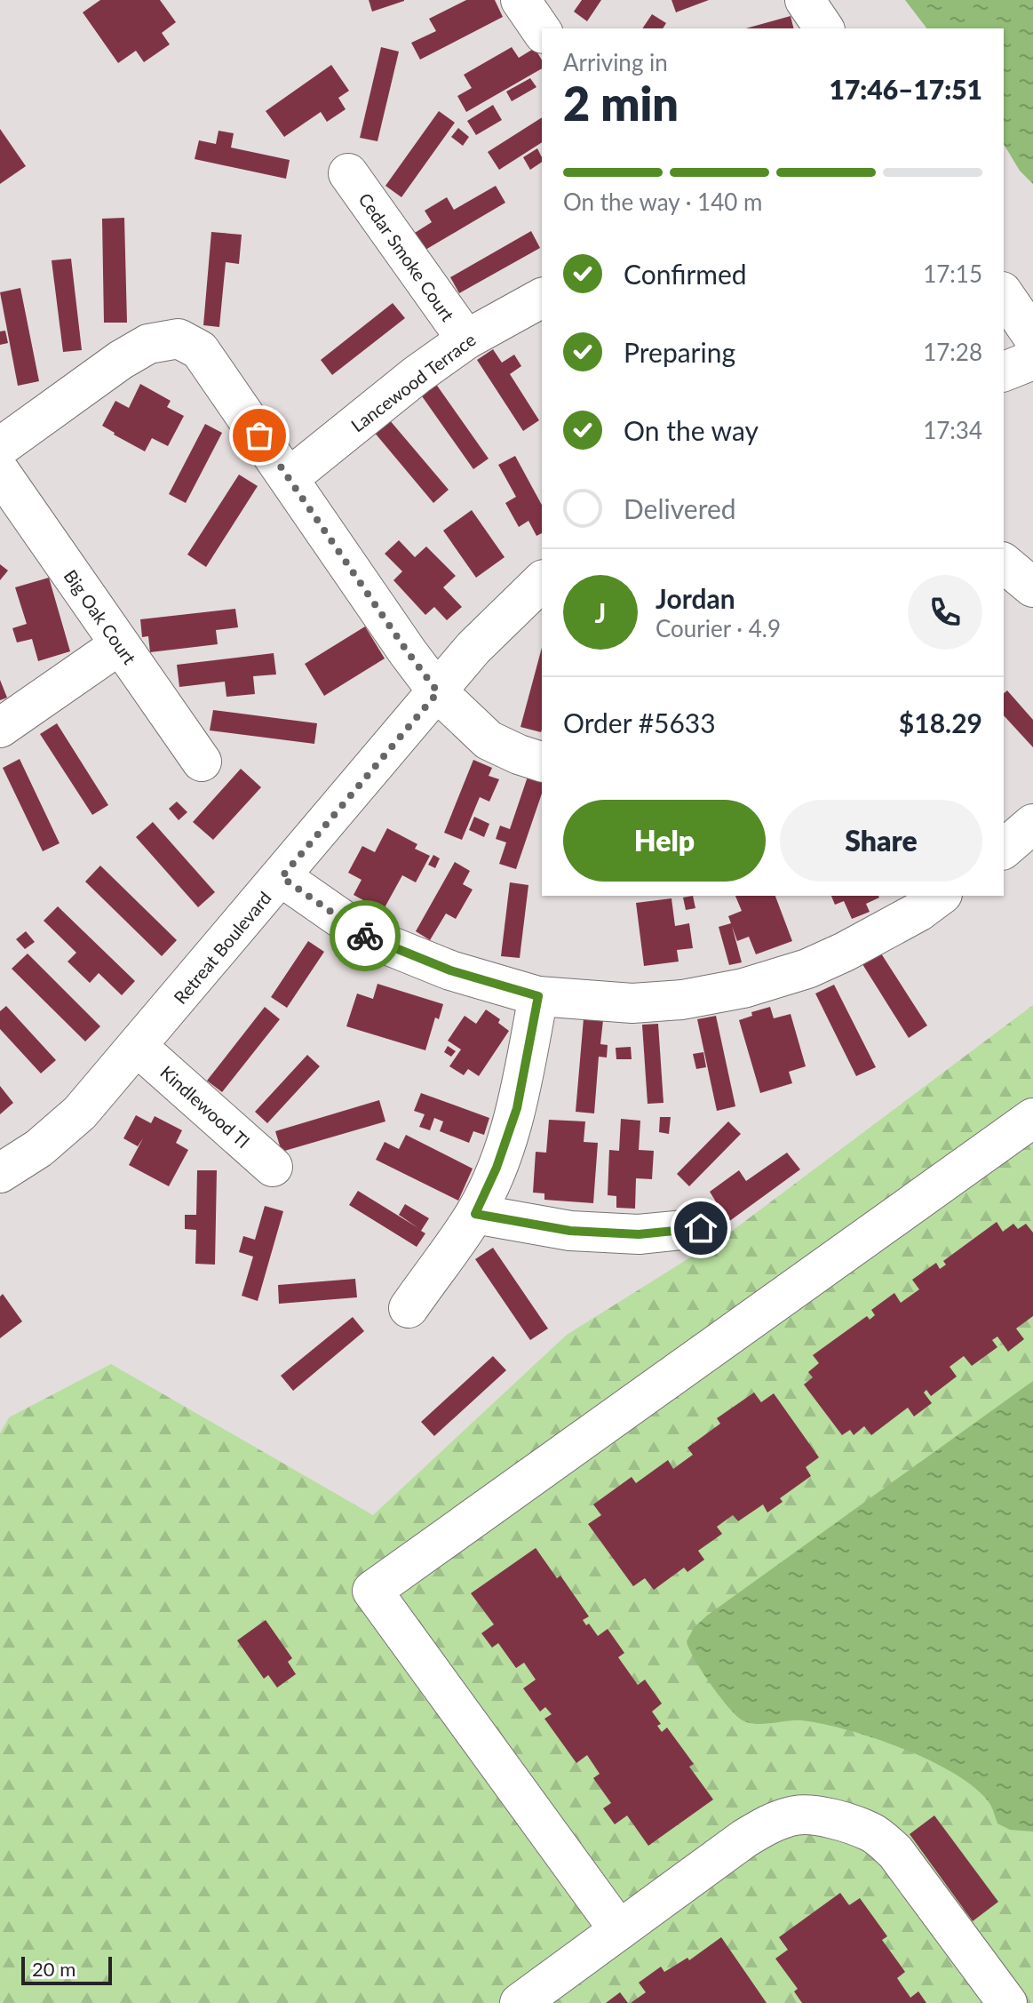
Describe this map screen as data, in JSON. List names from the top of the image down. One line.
{"streets":{"street":["Cedar Smoke Court","Lancewood Terrace","Big Oak Court","Retreat Boulevard","Kindlewood Tl"]},"crossings":[["Cedar Smoke Court","Lancewood Terrace"],["Retreat Boulevard","Kindlewood Tl"]],"scale_bar":"20 m","page":{"heading":["2 min","Arriving in","17:46–17:51"],"panel":["Jordan","Courier · 4.9","Order #5633","$18.29"],"bar":"On the way · 140 m","list":[["Confirmed","17:15"],["Preparing","17:28"],["On the way","17:34"],"Delivered"],"round":"J","buttons":["Help","Share"],"scale":"20 m"}}
